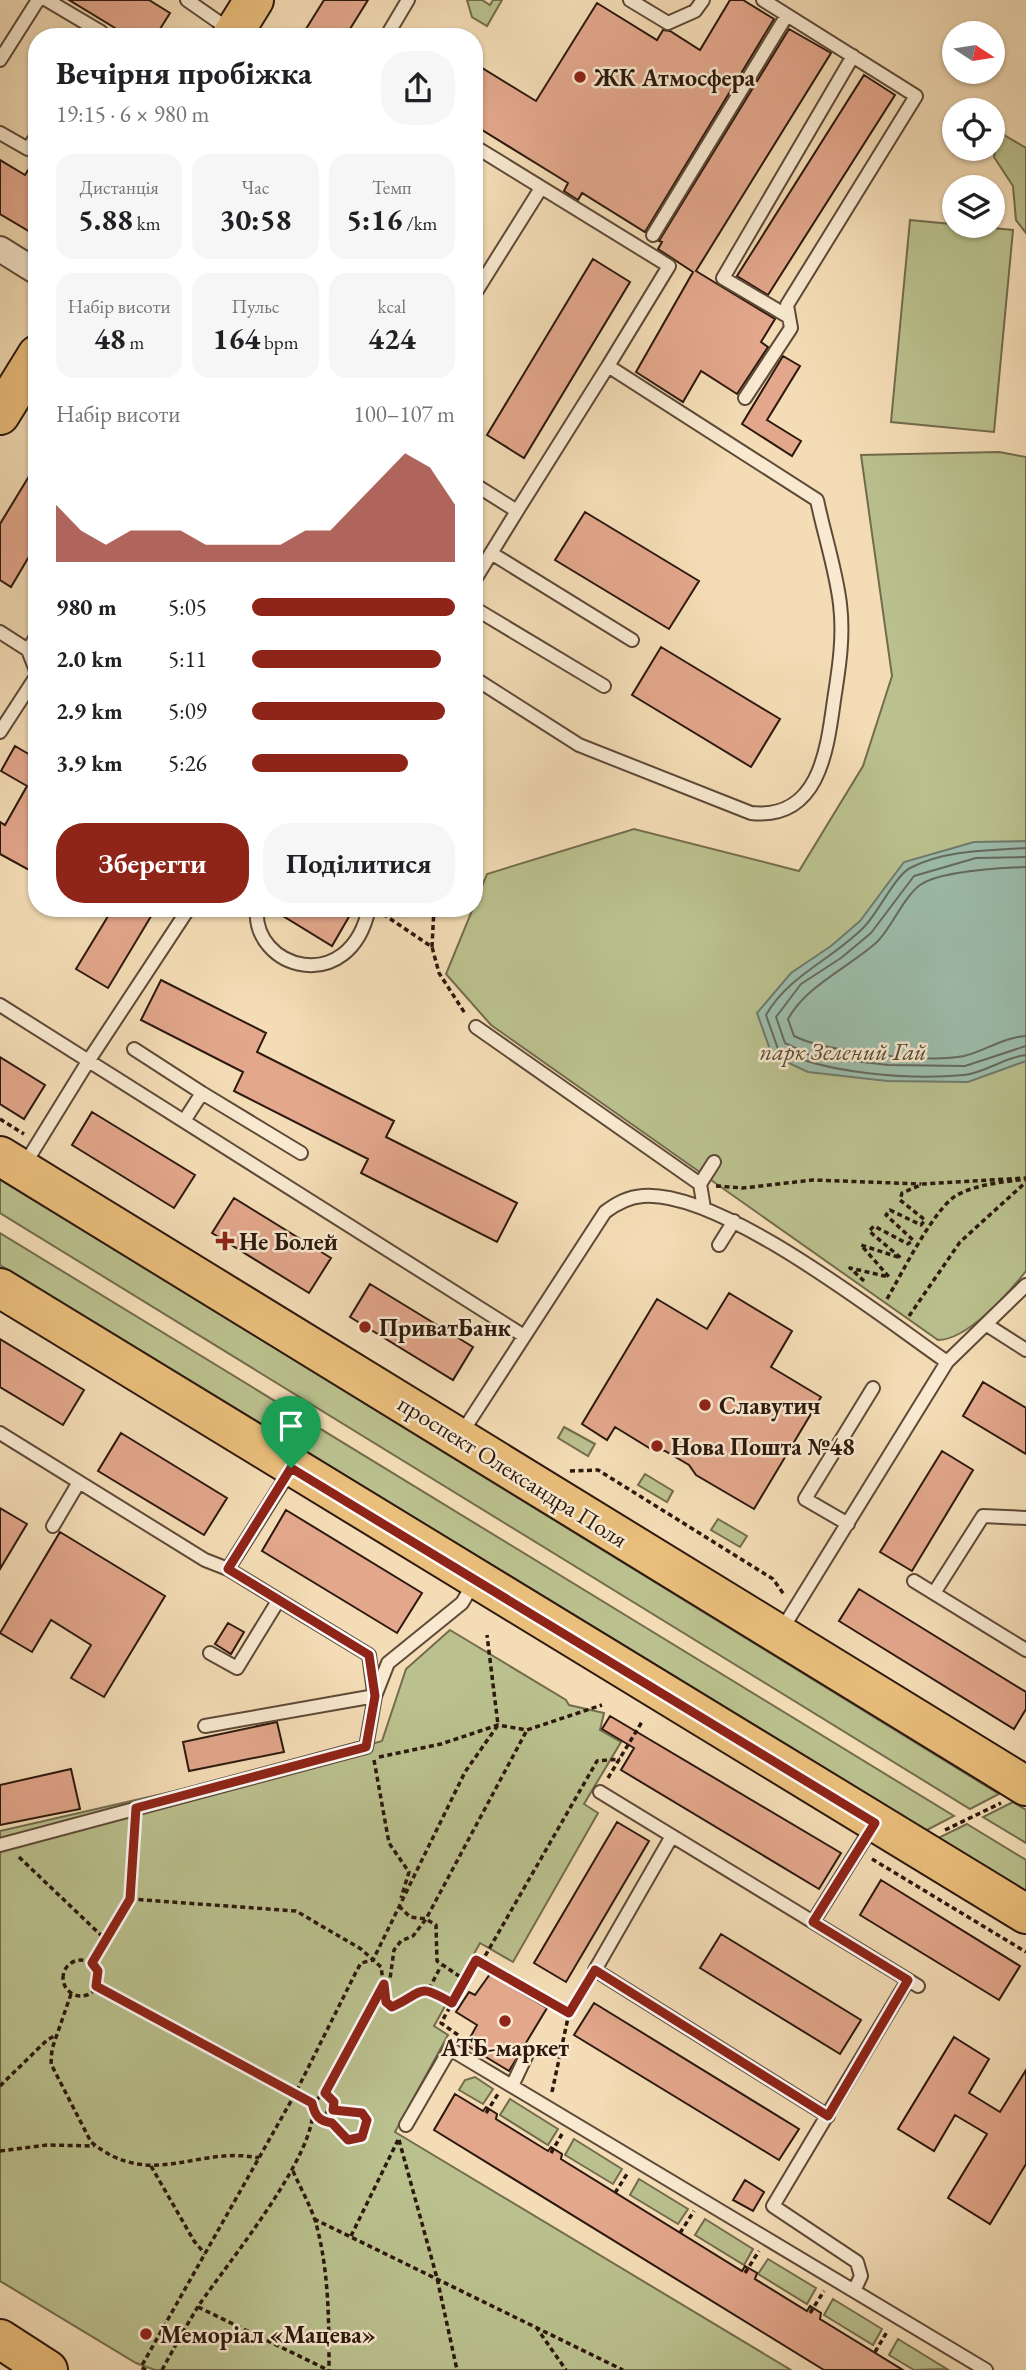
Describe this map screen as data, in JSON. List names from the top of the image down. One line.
{"streets":{"main road":["проспект Олександра Поля"]},"parks":["парк Зелений Гай"],"places":{"other":["ЖК Атмосфера","ПриватБанк","Славутич","Нова Пошта №48","АТБ-маркет","Меморіал «Мацева»"],"health":["Не Болей"]},"north":"right","page":{"heading":["Вечірня пробіжка","19:15 · 6 × 980 m"],"stats":[["Дистанція","5.88 km"],["Час","30:58"],["Темп","5:16 /km"],["Набір висоти","48 m"],["Пульс","164 bpm"],["kcal","424"]],"chart":["Набір висоти","100–107 m"],"list":[{"name":"980 m","note":"5:05"},{"name":"2.0 km","note":"5:11"},{"name":"2.9 km","note":"5:09"},{"name":"3.9 km","note":"5:26"}],"buttons":["Зберегти","Поділитися"]}}
